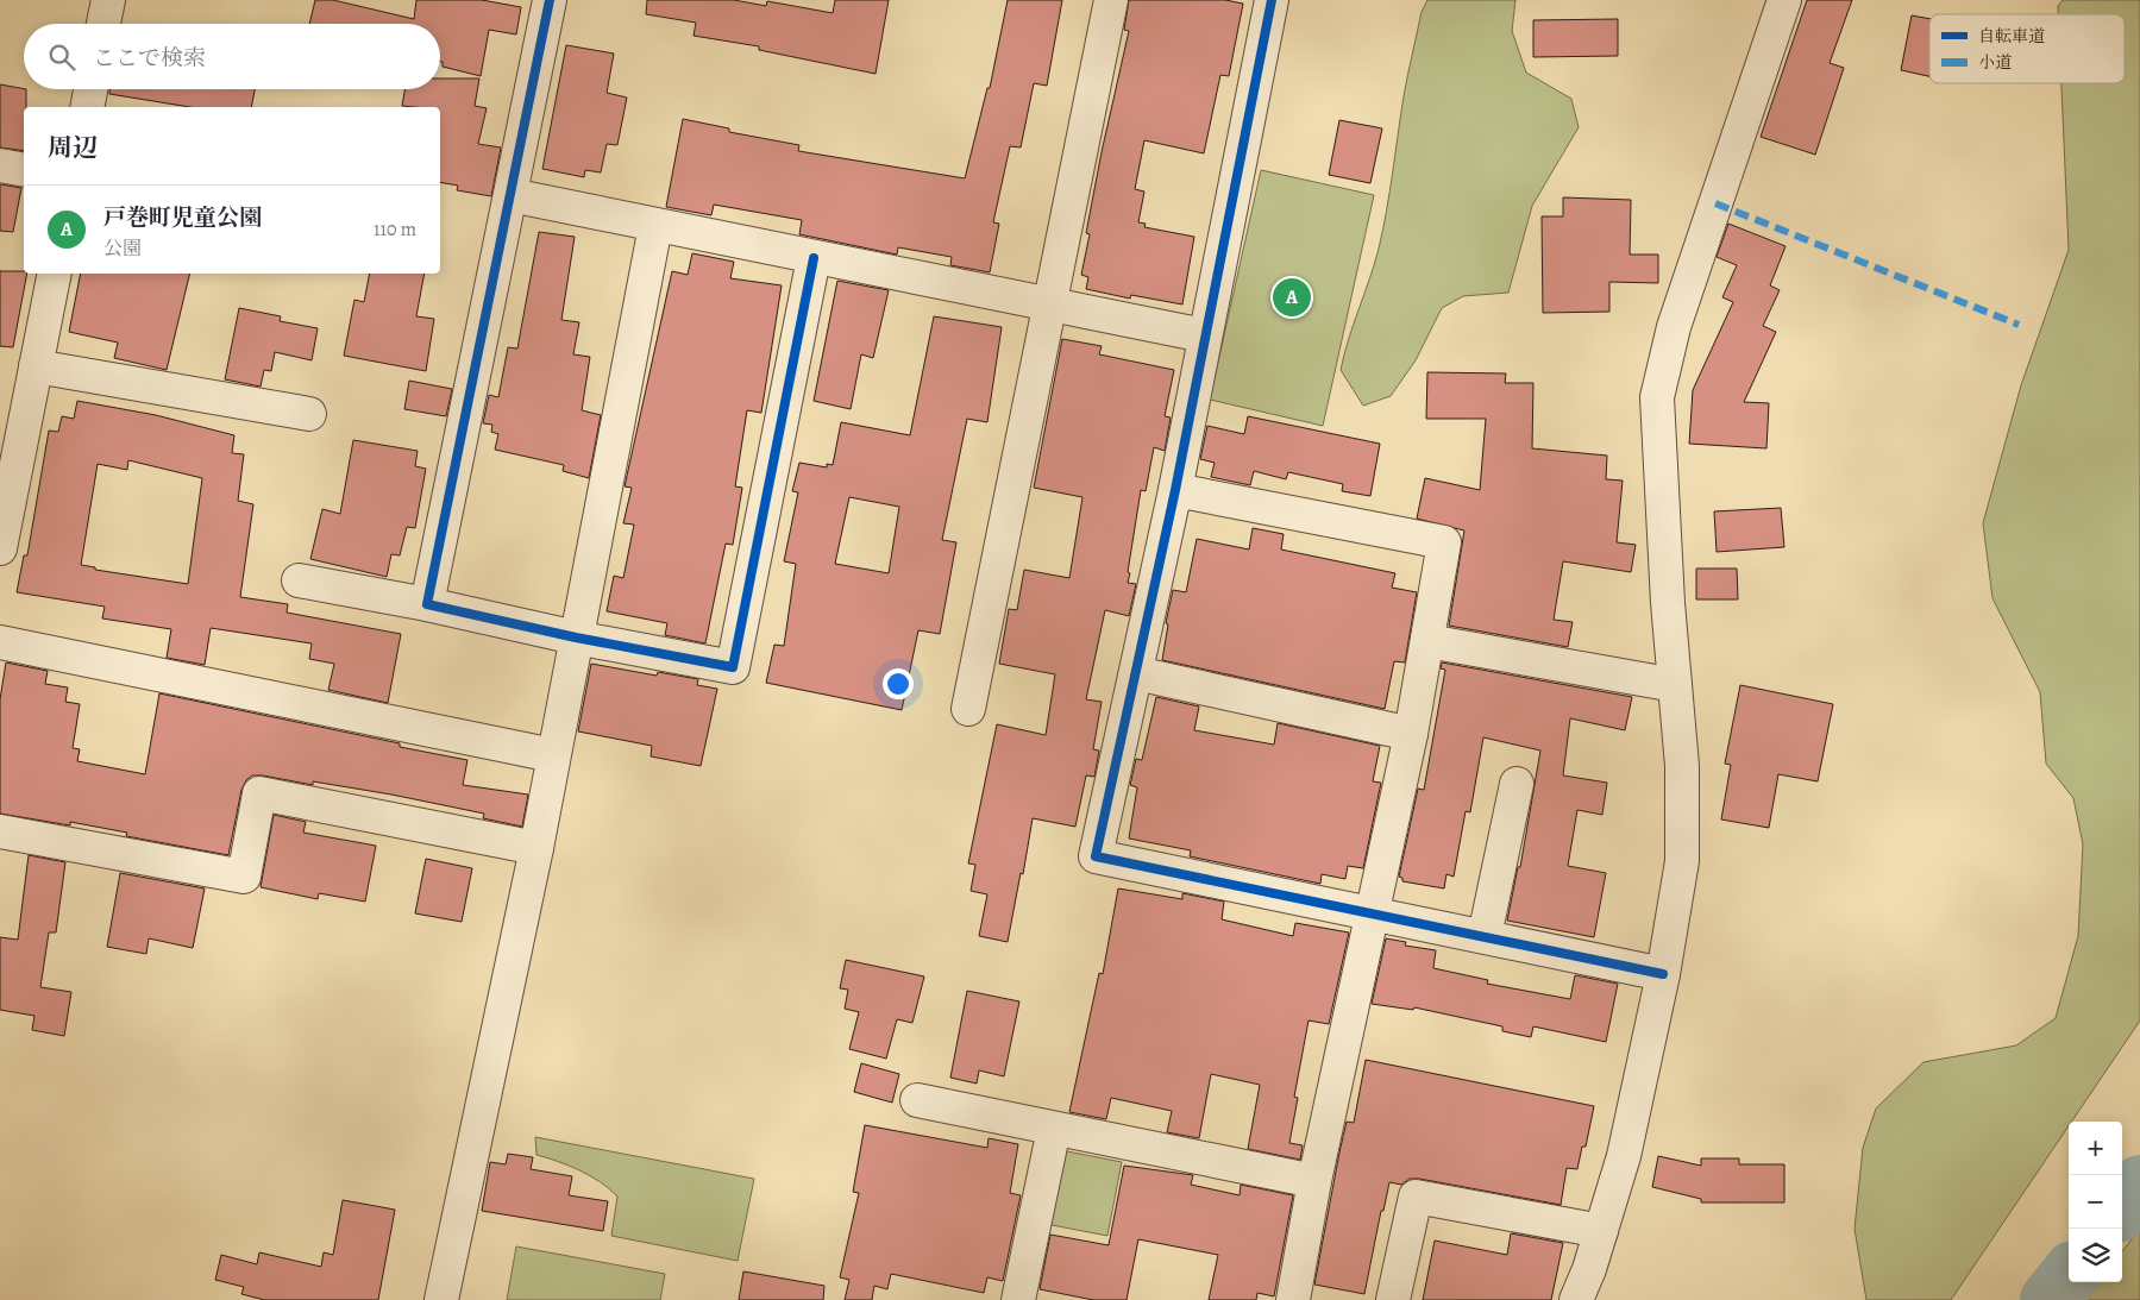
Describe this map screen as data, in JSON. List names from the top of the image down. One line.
{"legend":["自転車道","小道"],"page":{"search":"ここで検索","heading":"周辺","list":[{"mark":"A","name":"戸巻町児童公園","note":"公園","value":"110 m"}],"pins":"A","map_buttons":["+","−"]}}
